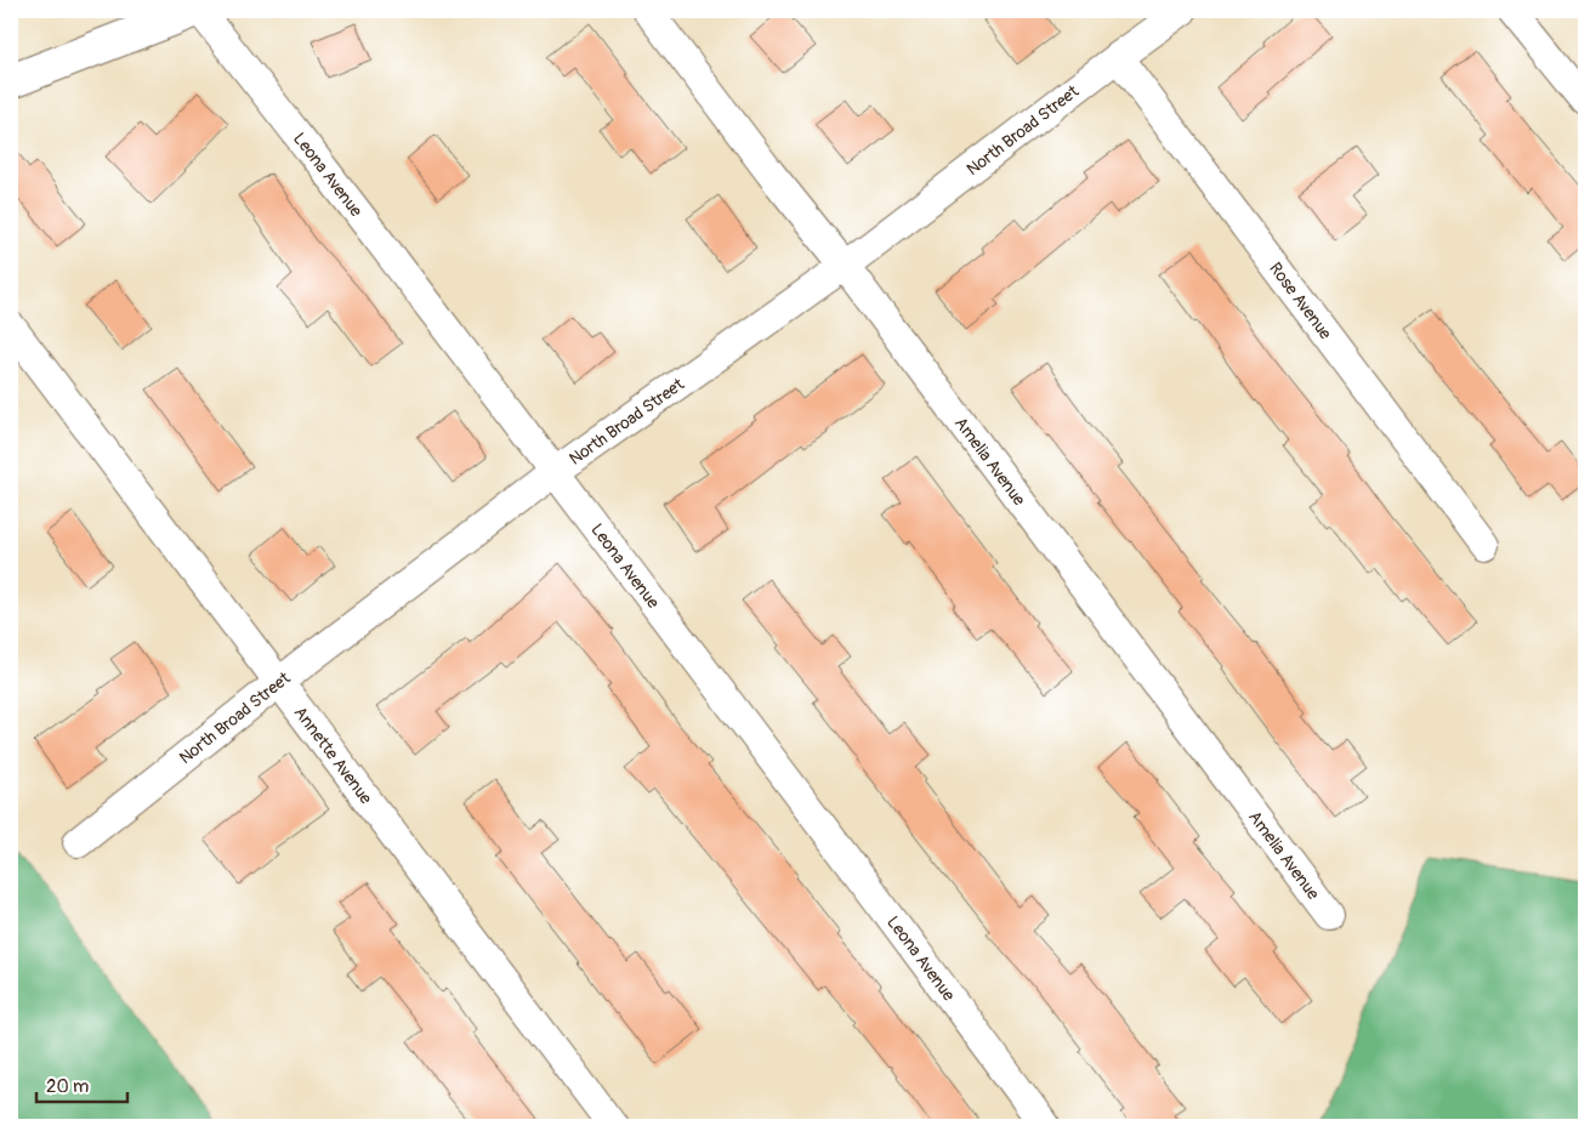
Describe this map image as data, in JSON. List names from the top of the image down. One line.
{"streets":{"street":["North Broad Street","Leona Avenue","Rose Avenue","Amelia Avenue","Annette Avenue"]},"crossings":[["North Broad Street","Leona Avenue"],["North Broad Street","Rose Avenue"],["North Broad Street","Amelia Avenue"],["North Broad Street","Annette Avenue"]],"scale_bar":"20 m"}
